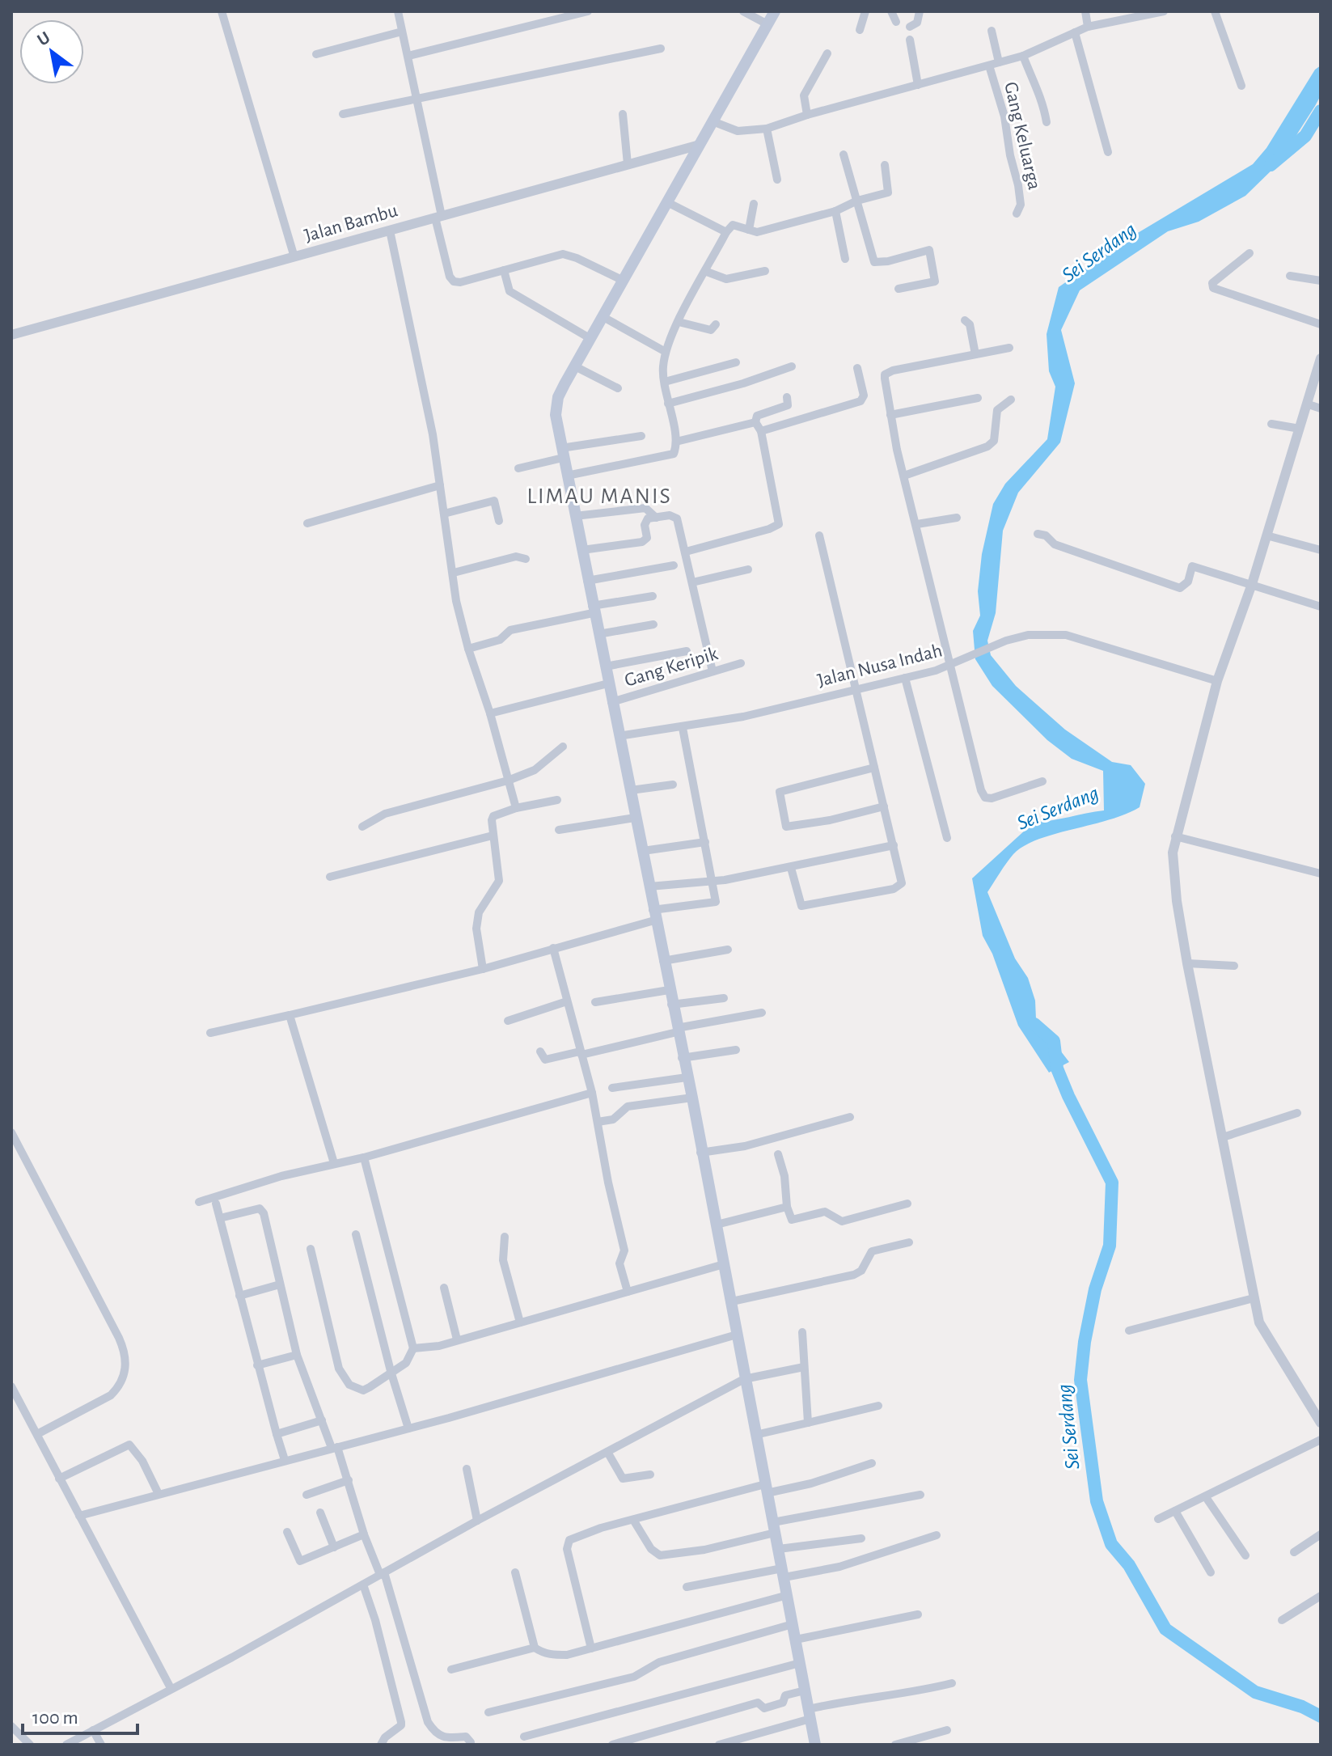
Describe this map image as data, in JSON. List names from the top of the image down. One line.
{"streets":{"street":["Gang Keluarga","Jalan Bambu","Jalan Nusa Indah","Gang Keripik"]},"districts":["LIMAU MANIS"],"water":["Sei Serdang"],"scale_bar":"100 m","north":"top left"}
